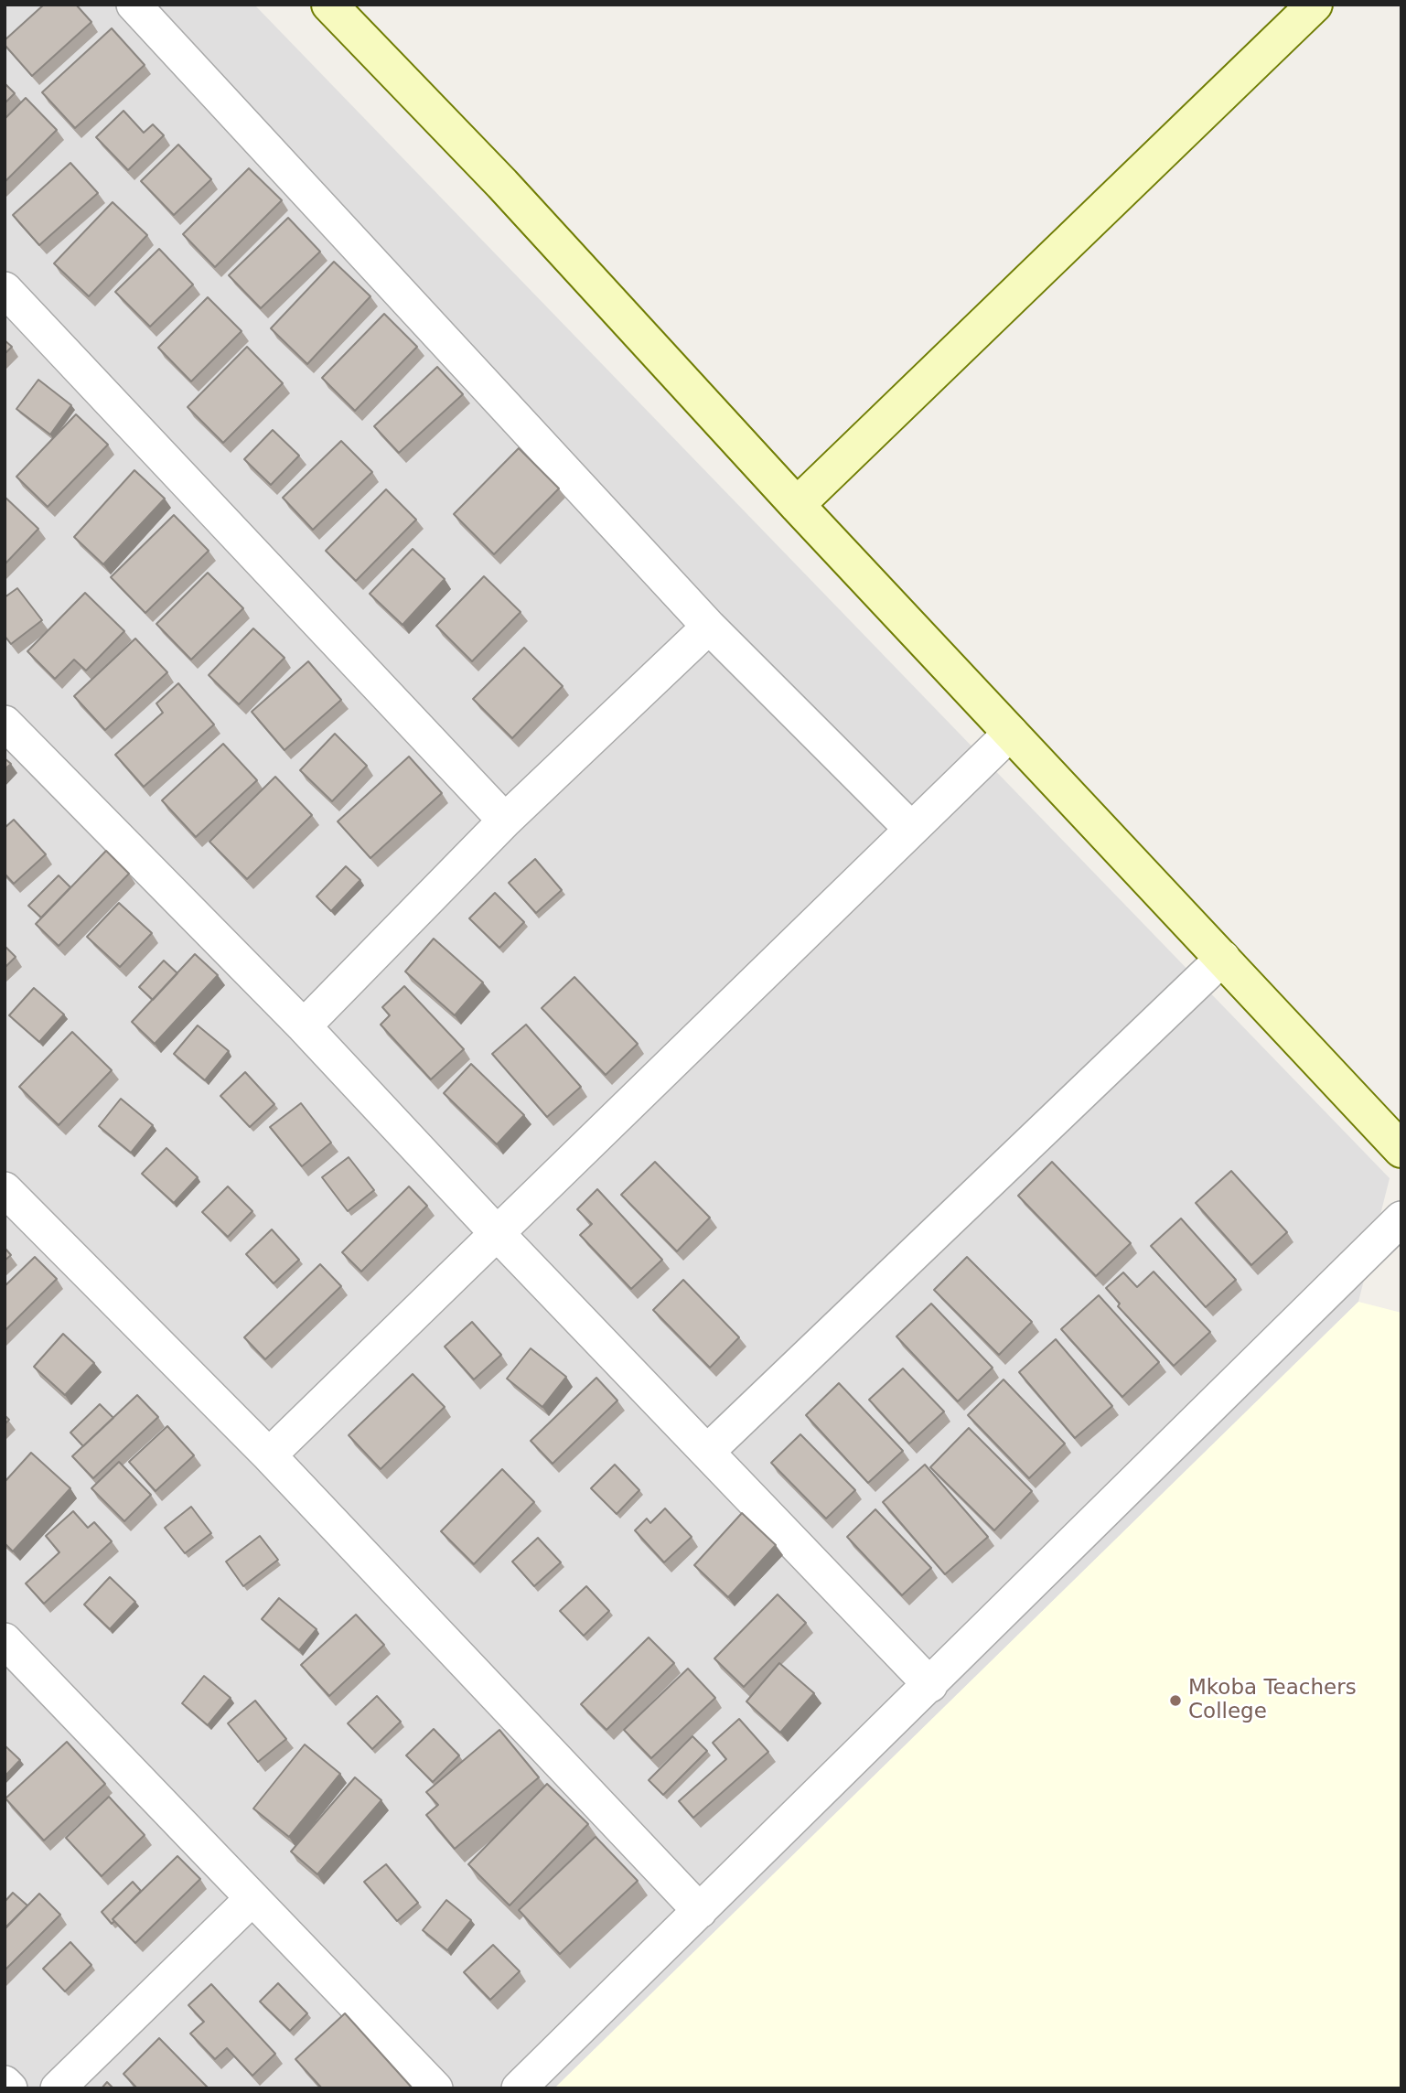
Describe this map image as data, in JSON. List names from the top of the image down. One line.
{"places":["Mkoba Teachers College"]}
